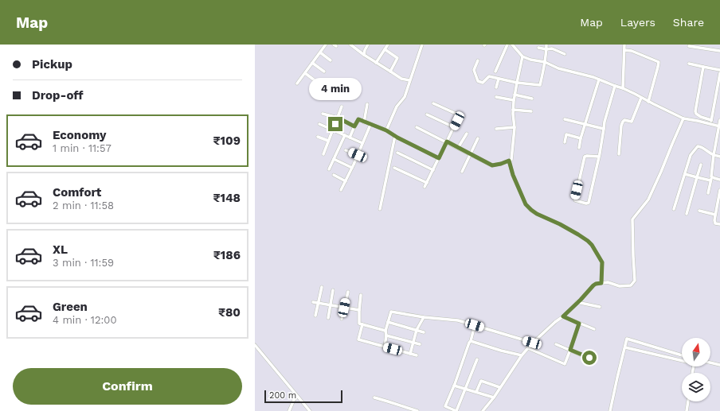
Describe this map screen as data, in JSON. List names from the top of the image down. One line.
{"scale_bar":"200 m","north":"top","page":{"header":"Map","nav":["Map","Layers","Share"],"banner":["Pickup","Drop-off"],"bubble":"4 min","list":[{"name":"Economy","note":"1 min · 11:57","value":"₹109"},{"name":"Comfort","note":"2 min · 11:58","value":"₹148"},{"name":"XL","note":"3 min · 11:59","value":"₹186"},{"name":"Green","note":"4 min · 12:00","value":"₹80"}],"buttons":"Confirm","scale":"200 m"}}
